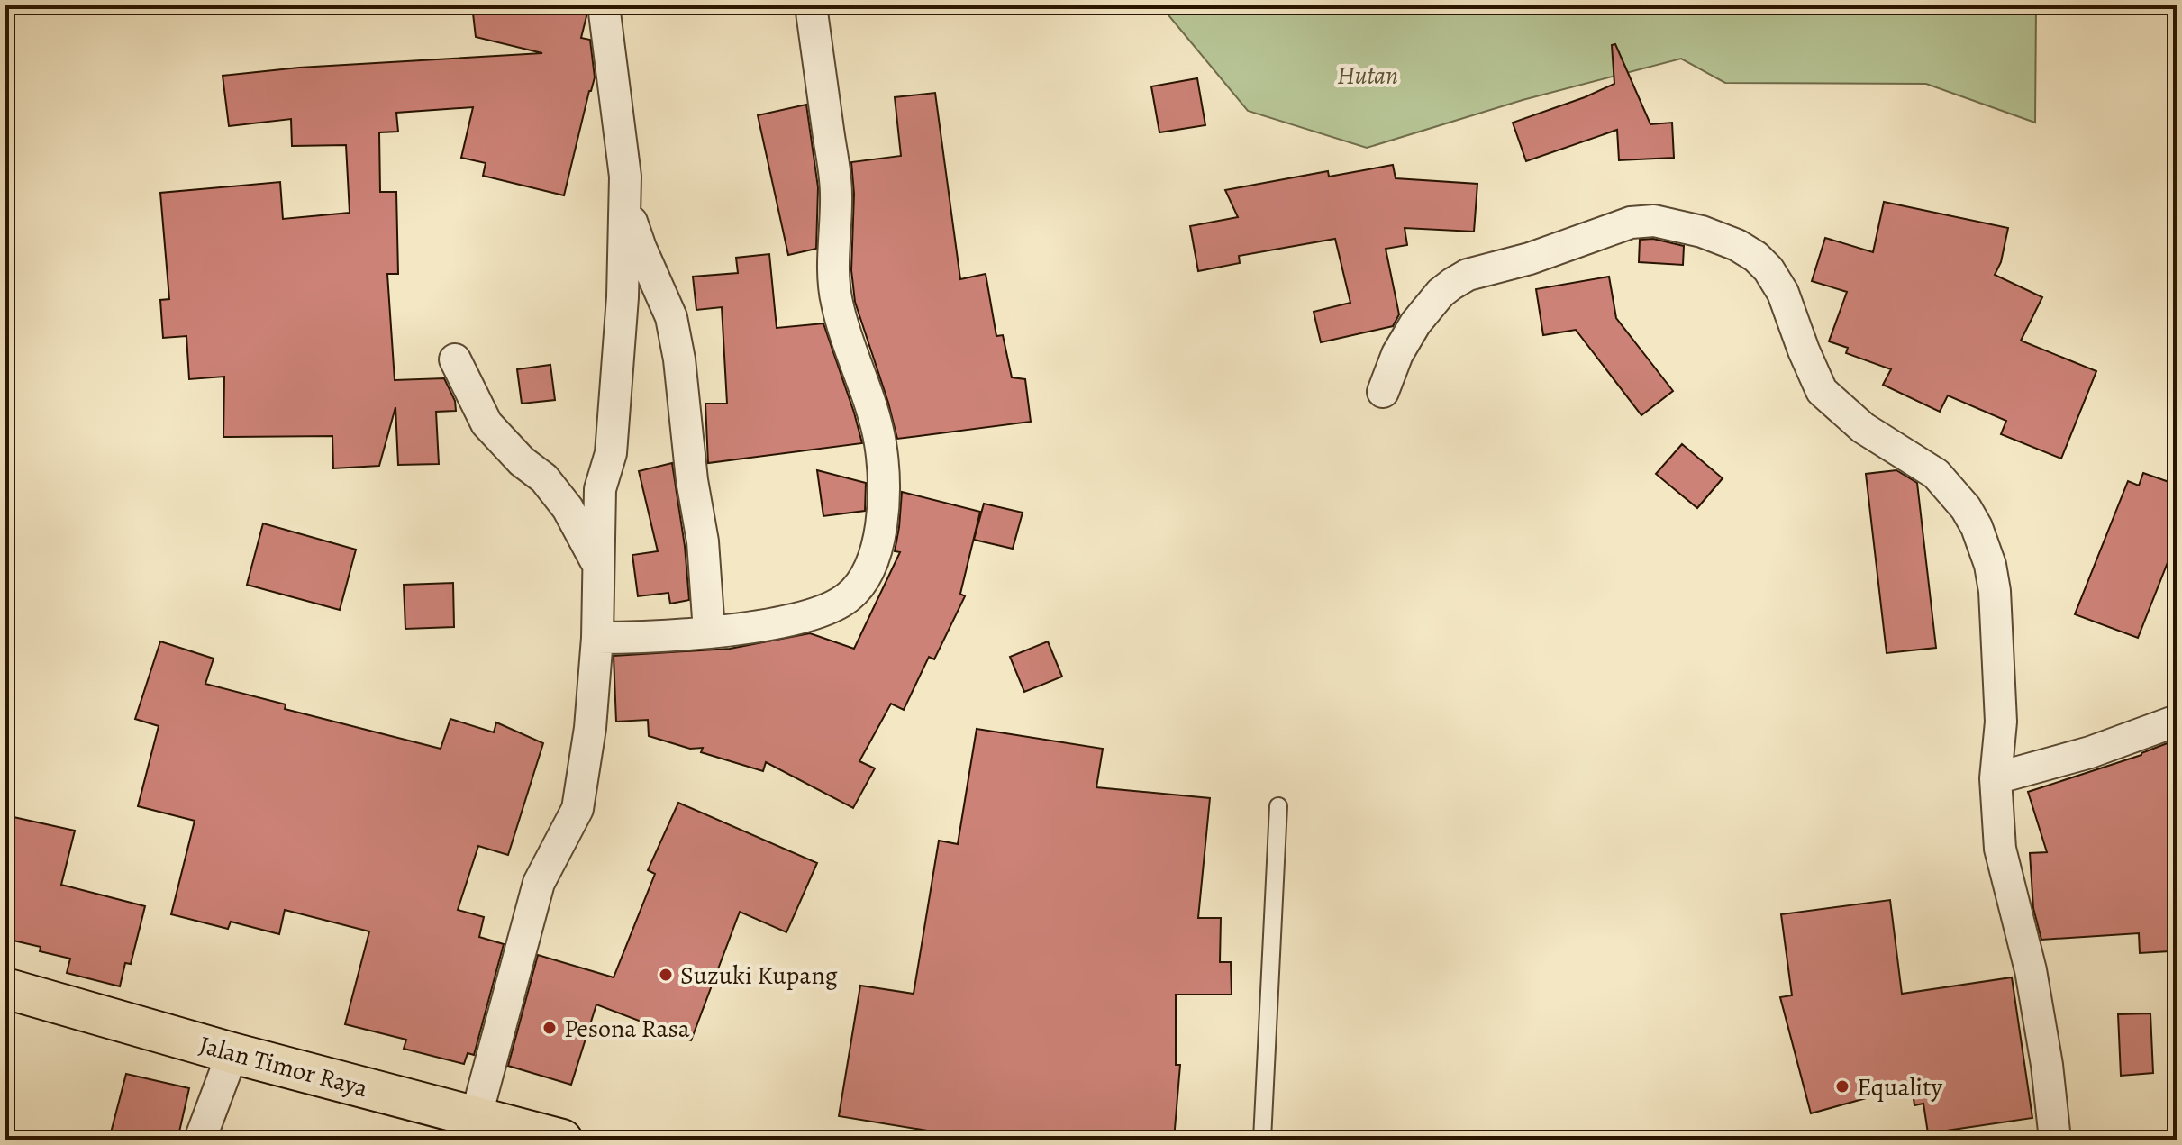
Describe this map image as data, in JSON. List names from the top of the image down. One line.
{"streets":{"highway":["Jalan Timor Raya"]},"parks":["Hutan"],"places":["Suzuki Kupang","Pesona Rasa","Equality"]}
